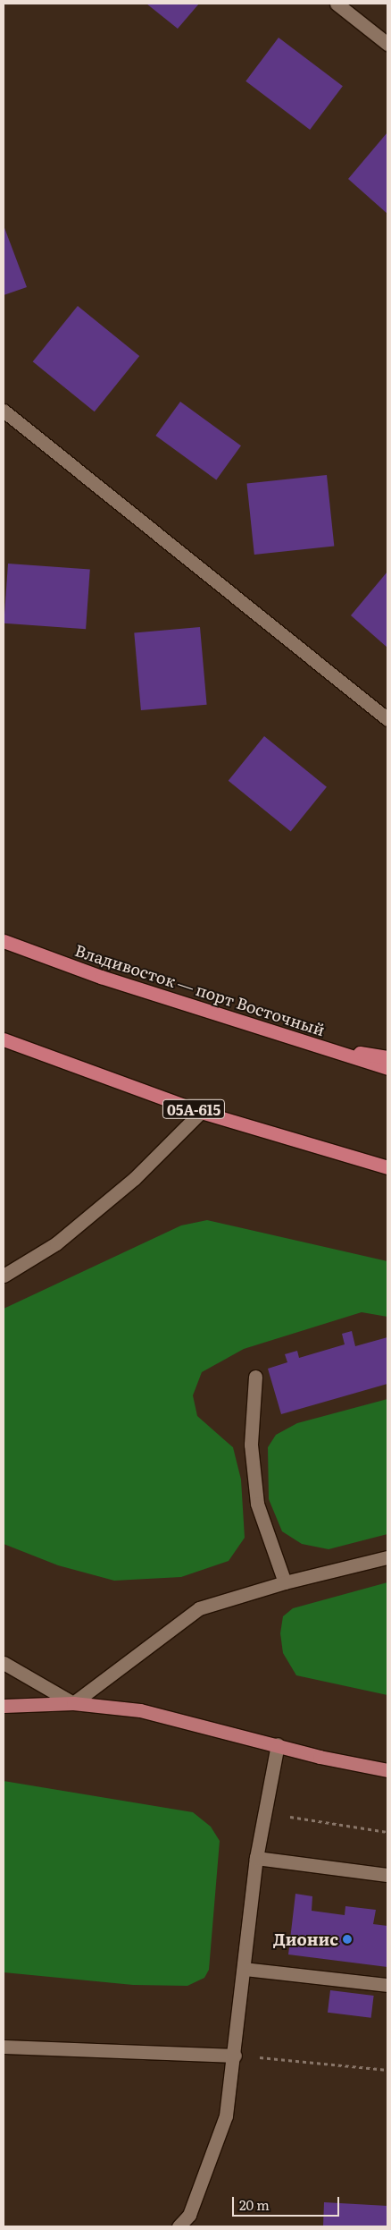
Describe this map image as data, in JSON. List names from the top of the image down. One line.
{"streets":{"highway":["Владивосток — порт Восточный","05А-615"]},"places":["Дионис"],"scale_bar":"20 m"}
